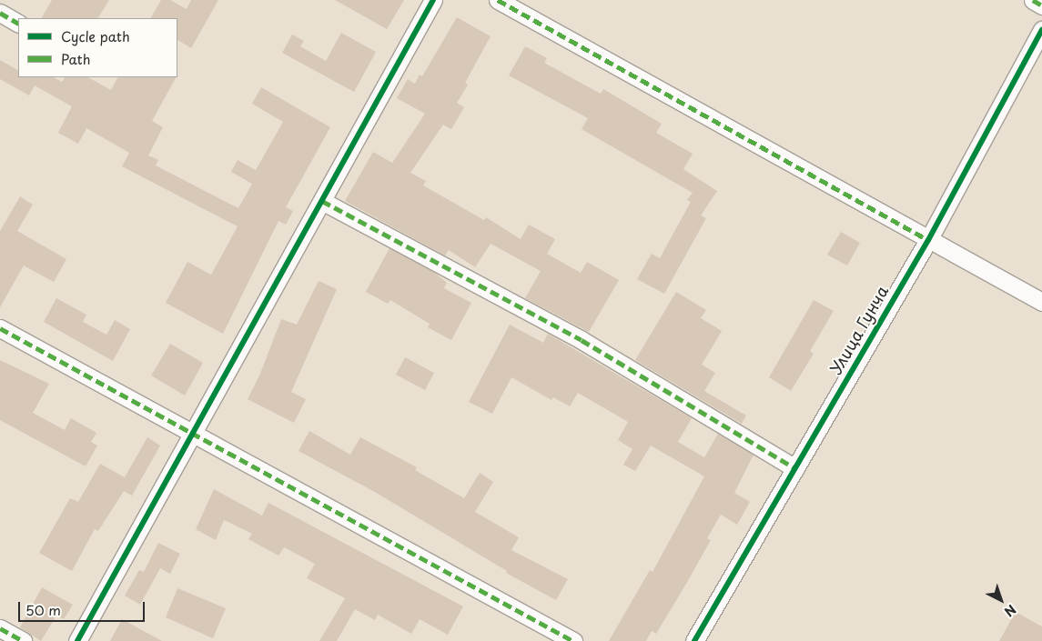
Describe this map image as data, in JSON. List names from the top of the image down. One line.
{"streets":{"street":["Улица Гунча"]},"legend":["Cycle path","Path"],"scale_bar":"50 m","north":"bottom right"}
